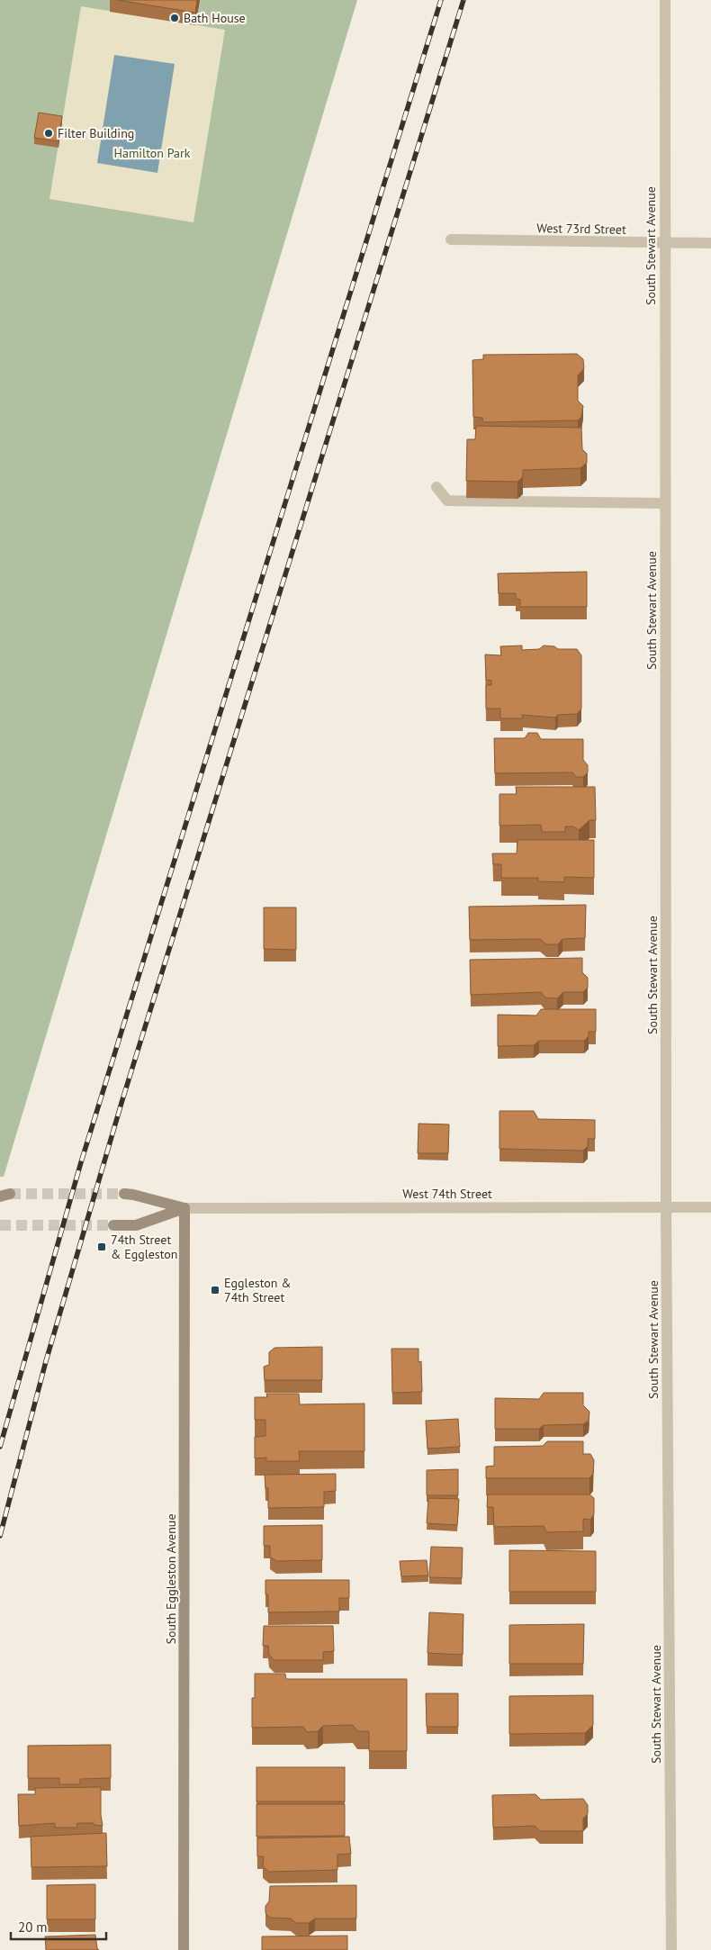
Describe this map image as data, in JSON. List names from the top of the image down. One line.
{"streets":{"street":["West 73rd Street","South Stewart Avenue","West 74th Street","South Eggleston Avenue"]},"crossings":[["West 73rd Street","South Stewart Avenue"],["South Stewart Avenue","West 74th Street"],["West 74th Street","South Eggleston Avenue"]],"parks":["Hamilton Park"],"places":{"other":["Bath House","Filter Building"],"transit":["74th Street & Eggleston","Eggleston & 74th Street"]},"scale_bar":"20 m"}
